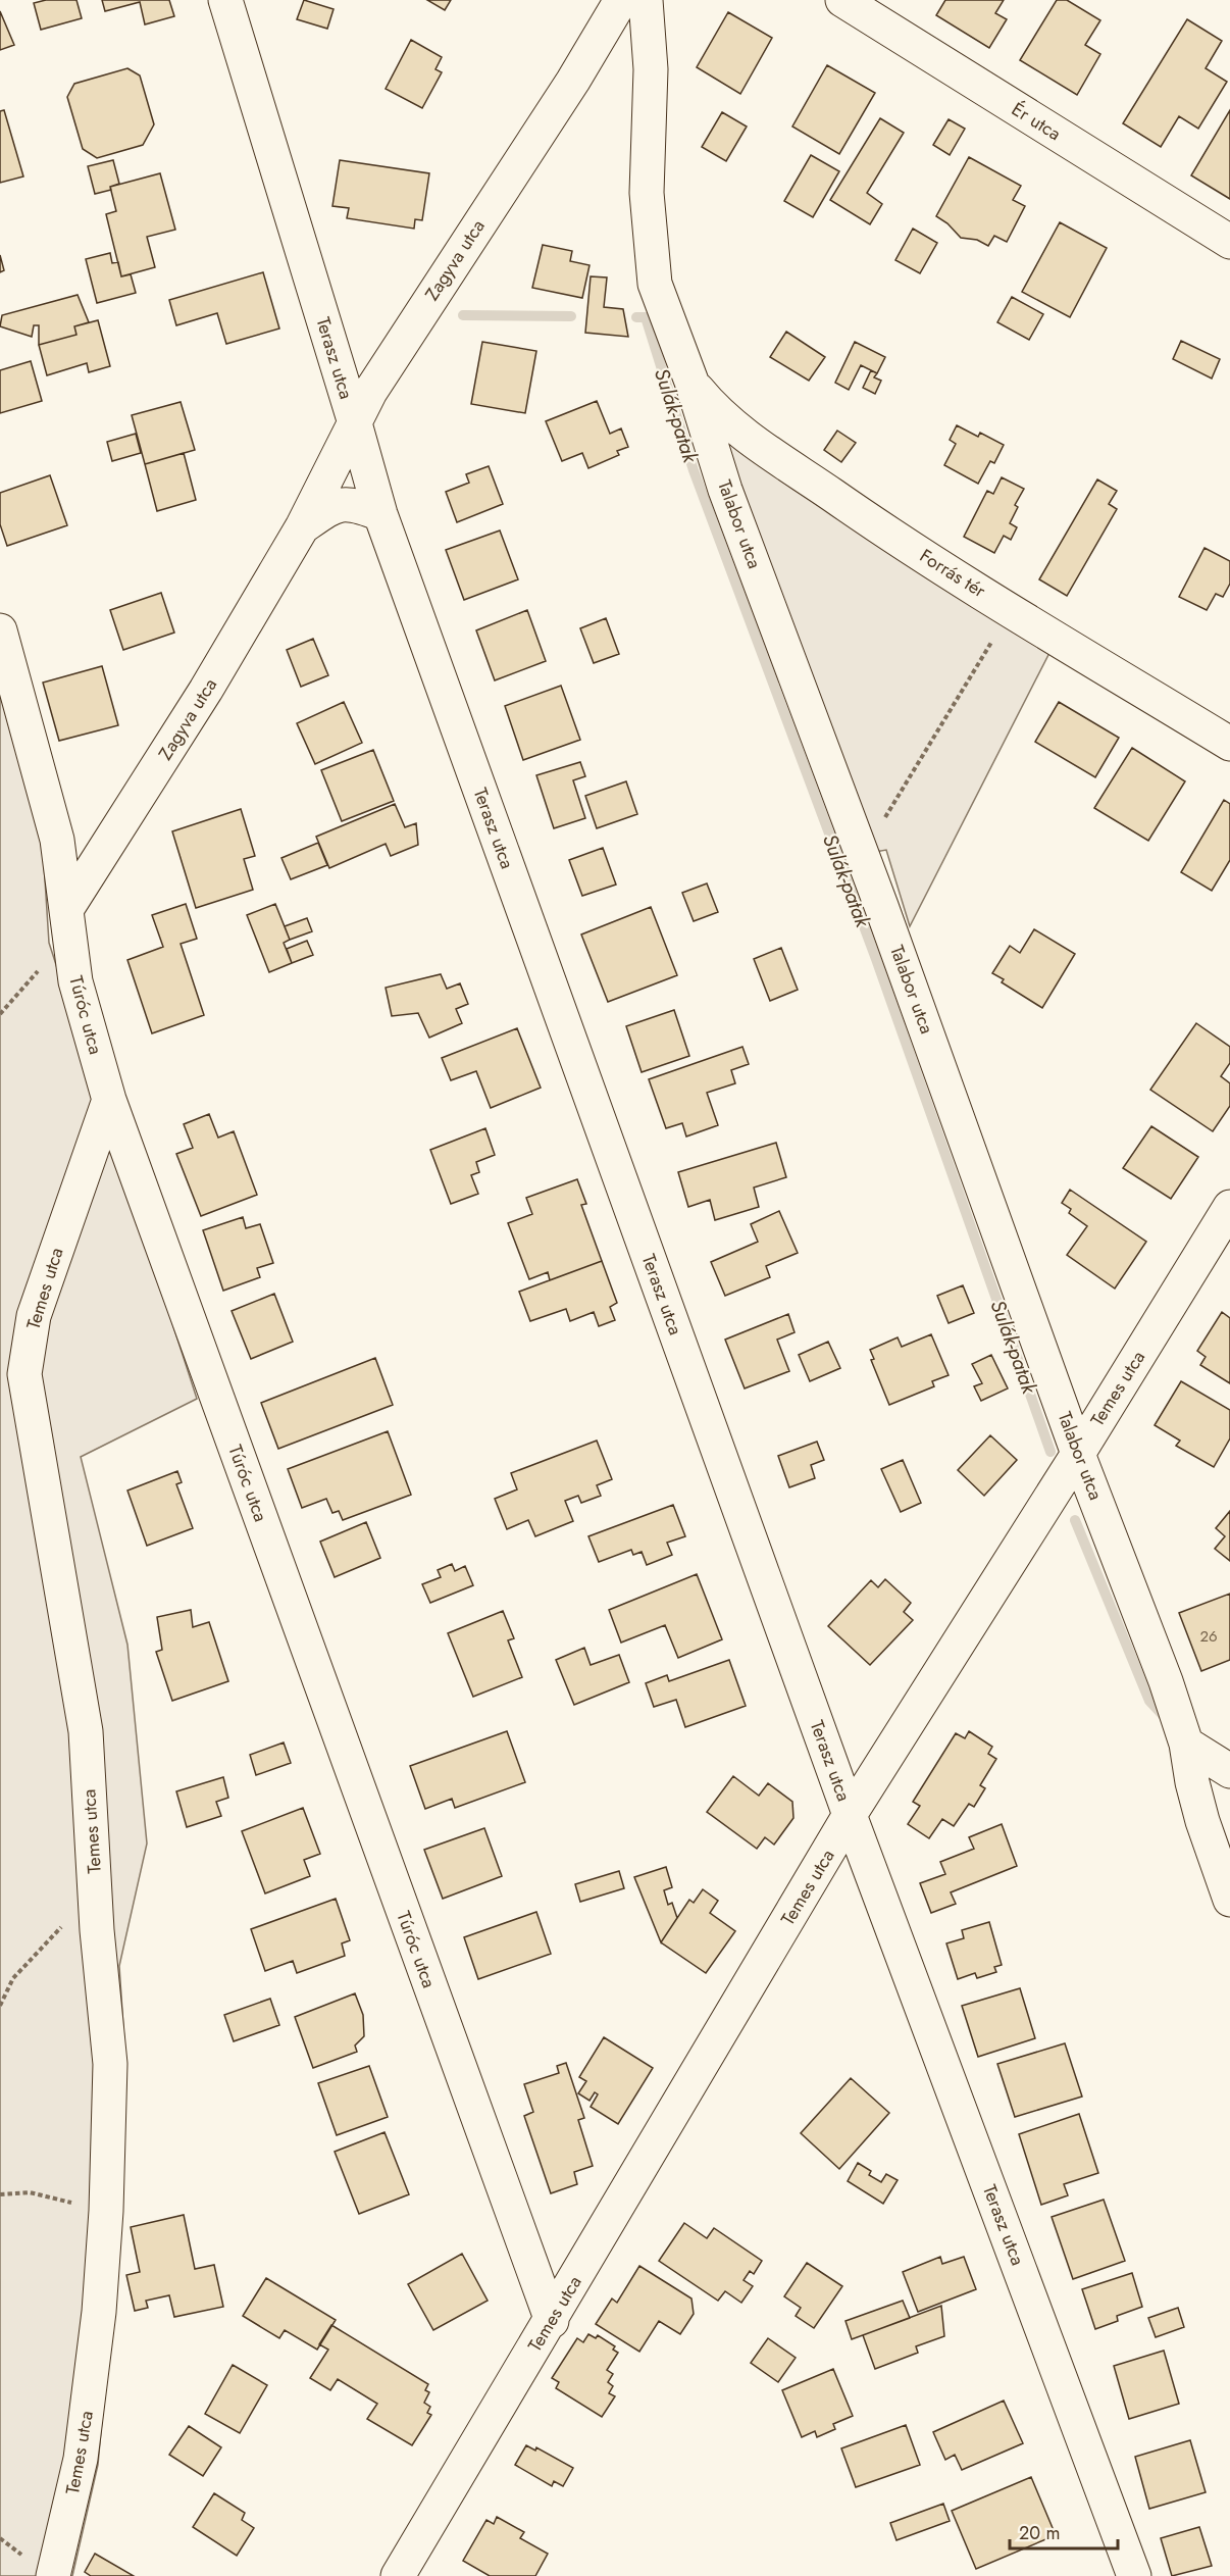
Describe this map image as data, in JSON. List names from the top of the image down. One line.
{"streets":{"street":["Ér utca","Zagyva utca","Terasz utca","Talabor utca","Forrás tér","Túróc utca","Temes utca"]},"crossings":[["Zagyva utca","Terasz utca"],["Zagyva utca","Túróc utca"],["Terasz utca","Temes utca"],["Talabor utca","Forrás tér"],["Talabor utca","Temes utca"],["Túróc utca","Temes utca"]],"water":["Sulák-patak"],"house_numbers":["26"],"scale_bar":"20 m"}
